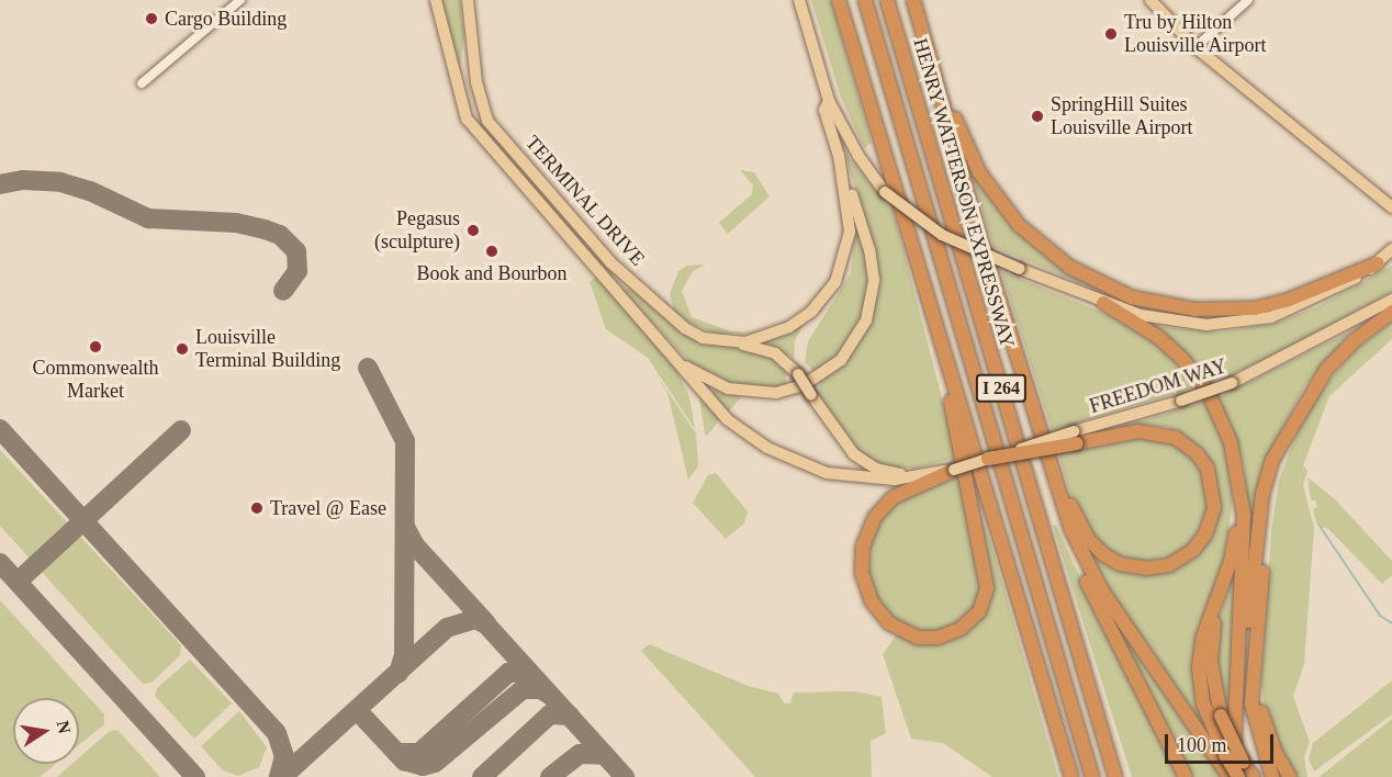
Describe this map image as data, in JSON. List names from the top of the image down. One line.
{"streets":{"highway":["HENRY WATTERSON EXPRESSWAY","I 264"],"main road":["TERMINAL DRIVE","FREEDOM WAY"]},"places":["Cargo Building","Tru by Hilton Louisville Airport","SpringHill Suites Louisville Airport","Pegasus (sculpture)","Book and Bourbon","Commonwealth Market","Louisville Terminal Building","Travel @ Ease"],"scale_bar":"100 m","north":"right"}
